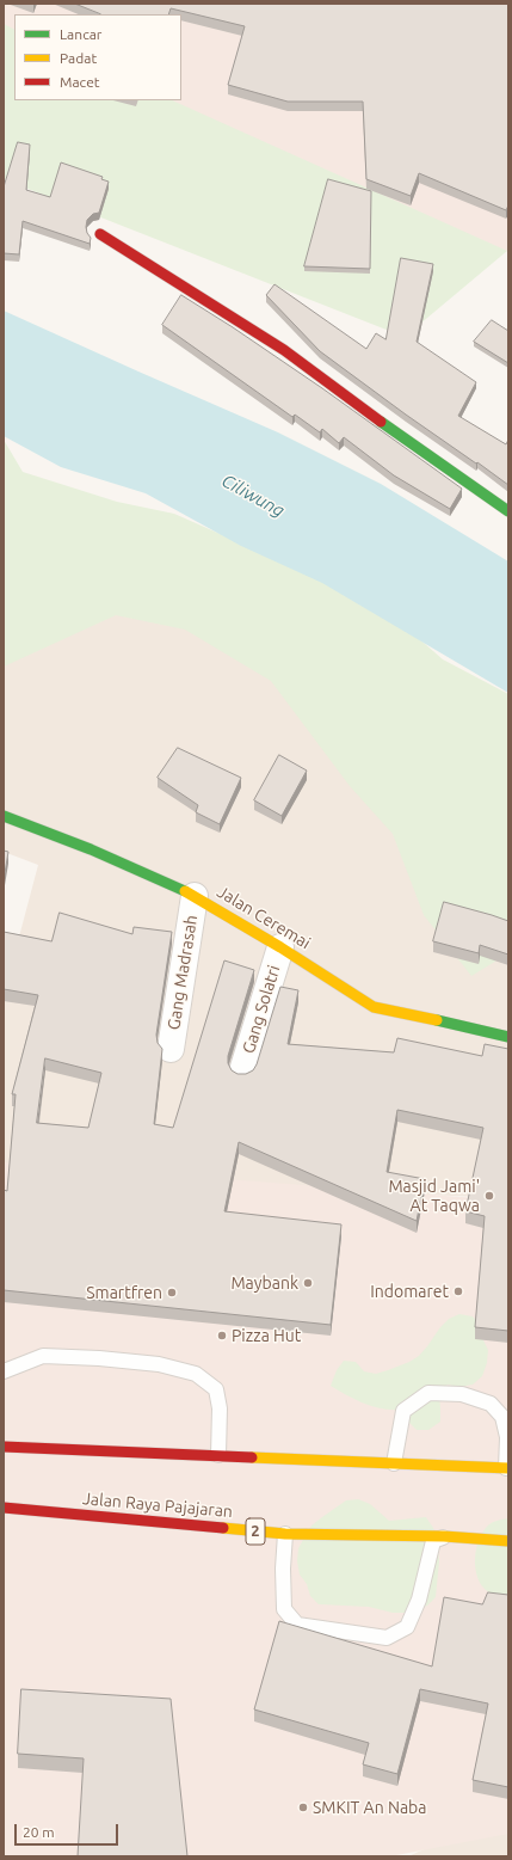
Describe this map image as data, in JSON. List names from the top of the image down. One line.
{"streets":{"main road":["Jalan Ceremai","Jalan Raya Pajajaran","2"],"street":["Gang Madrasah","Gang Solatri"]},"crossings":[["Jalan Ceremai","Gang Madrasah"],["Jalan Ceremai","Gang Solatri"]],"water":["Ciliwung"],"places":["Masjid Jami' At Taqwa","Maybank","Indomaret","Smartfren","Pizza Hut","SMKIT An Naba"],"legend":["Lancar","Padat","Macet"],"scale_bar":"20 m"}
